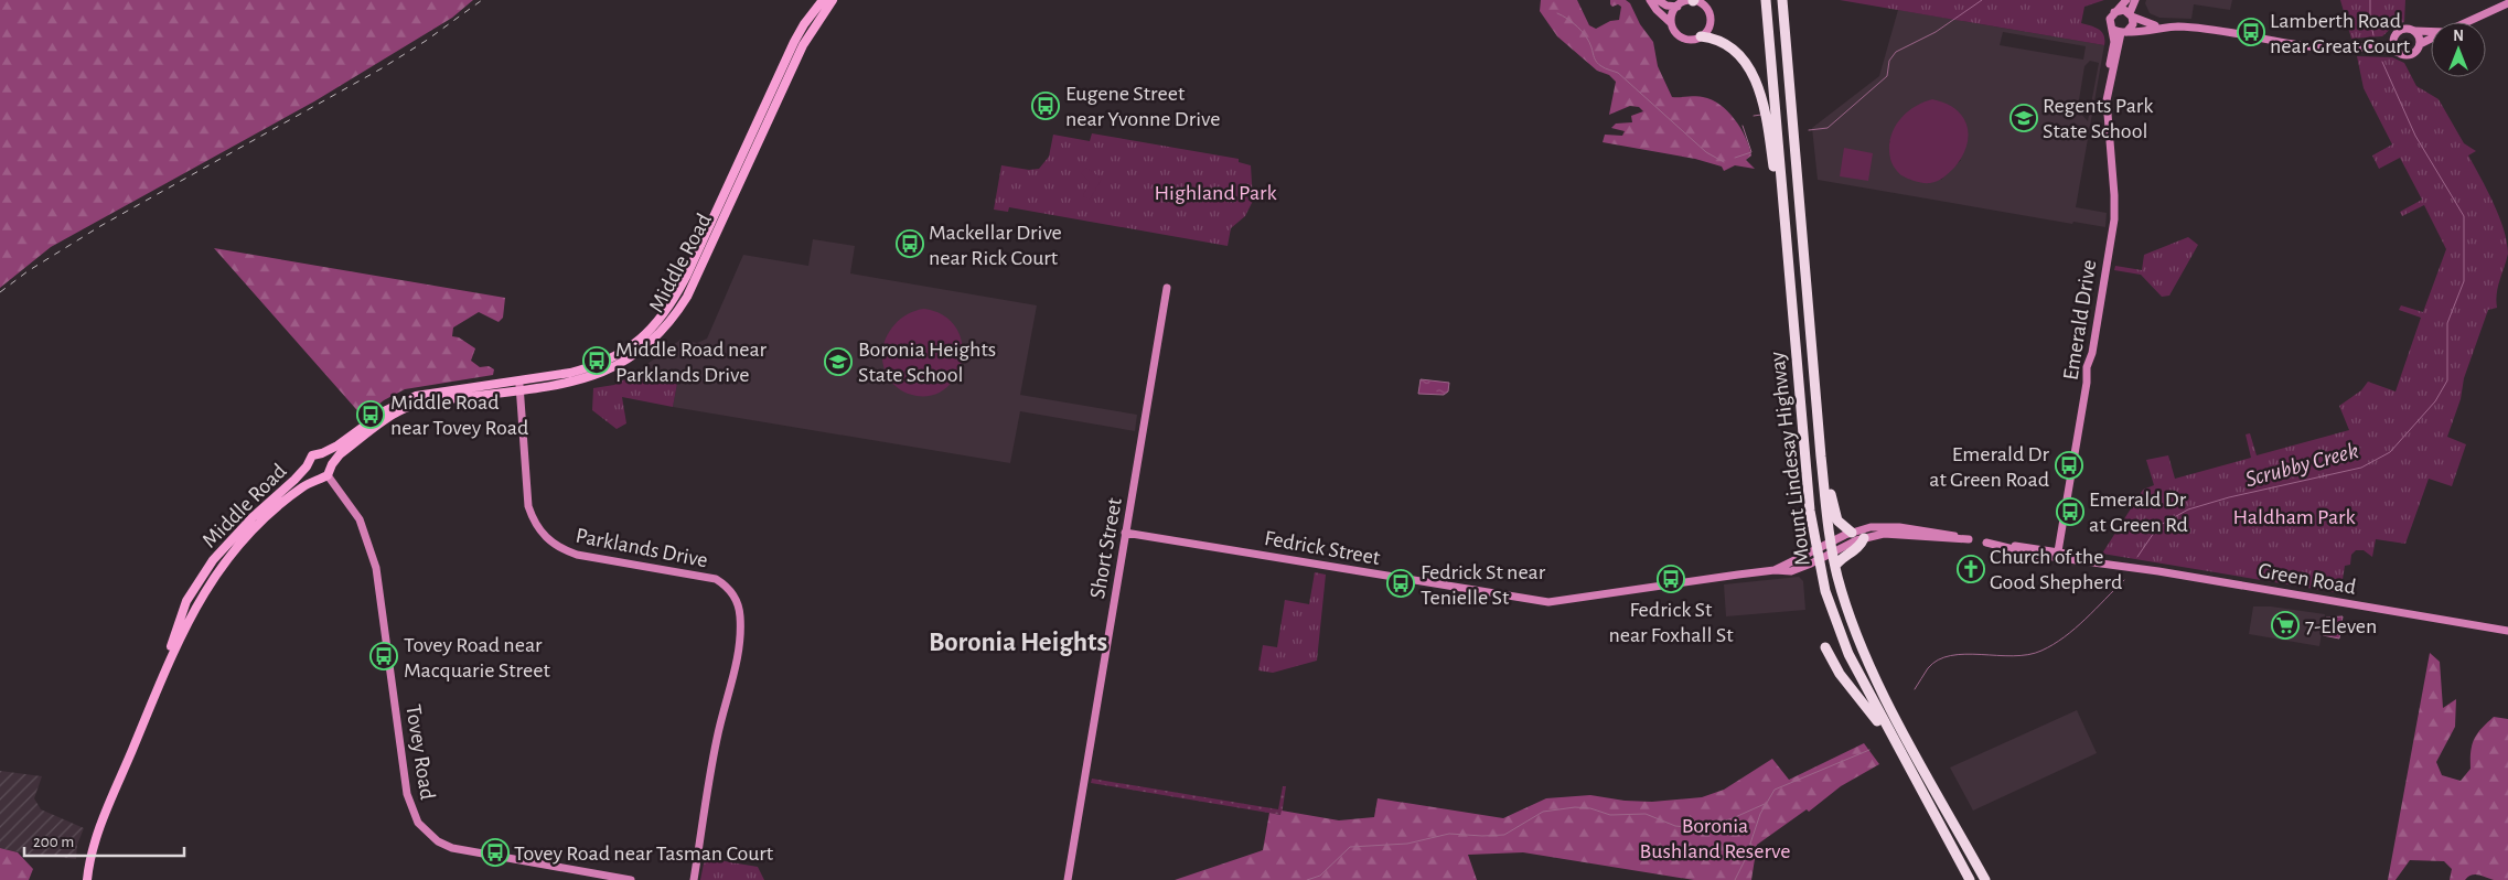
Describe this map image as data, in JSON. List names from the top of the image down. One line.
{"streets":{"highway":["Mount Lindesay Highway"],"main road":["Middle Road"],"street":["Emerald Drive","Parklands Drive","Fedrick Street","Short Street","Green Road","Tovey Road"]},"crossings":[["Middle Road","Parklands Drive"],["Middle Road","Tovey Road"],["Emerald Drive","Green Road"],["Mount Lindesay Highway","Fedrick Street"],["Mount Lindesay Highway","Green Road"],["Fedrick Street","Short Street"],["Fedrick Street","Green Road"]],"districts":["Boronia Heights"],"water":["Scrubby Creek"],"parks":["Highland Park","Haldham Park","Boronia Bushland Reserve"],"places":{"bus stop":["Lamberth Road near Great Court","Eugene Street near Yvonne Drive","Mackellar Drive near Rick Court","Middle Road near Parklands Drive","Middle Road near Tovey Road","Emerald Dr at Green Road","Emerald Dr at Green Rd","Fedrick St near Foxhall St","Fedrick St near Tenielle St","Tovey Road near Macquarie Street","Tovey Road near Tasman Court"],"school or university":["Regents Park State School","Boronia Heights State School"],"church":["Church of the Good Shepherd"],"supermarket":["7-Eleven"]},"scale_bar":"200 m","north":"top"}
